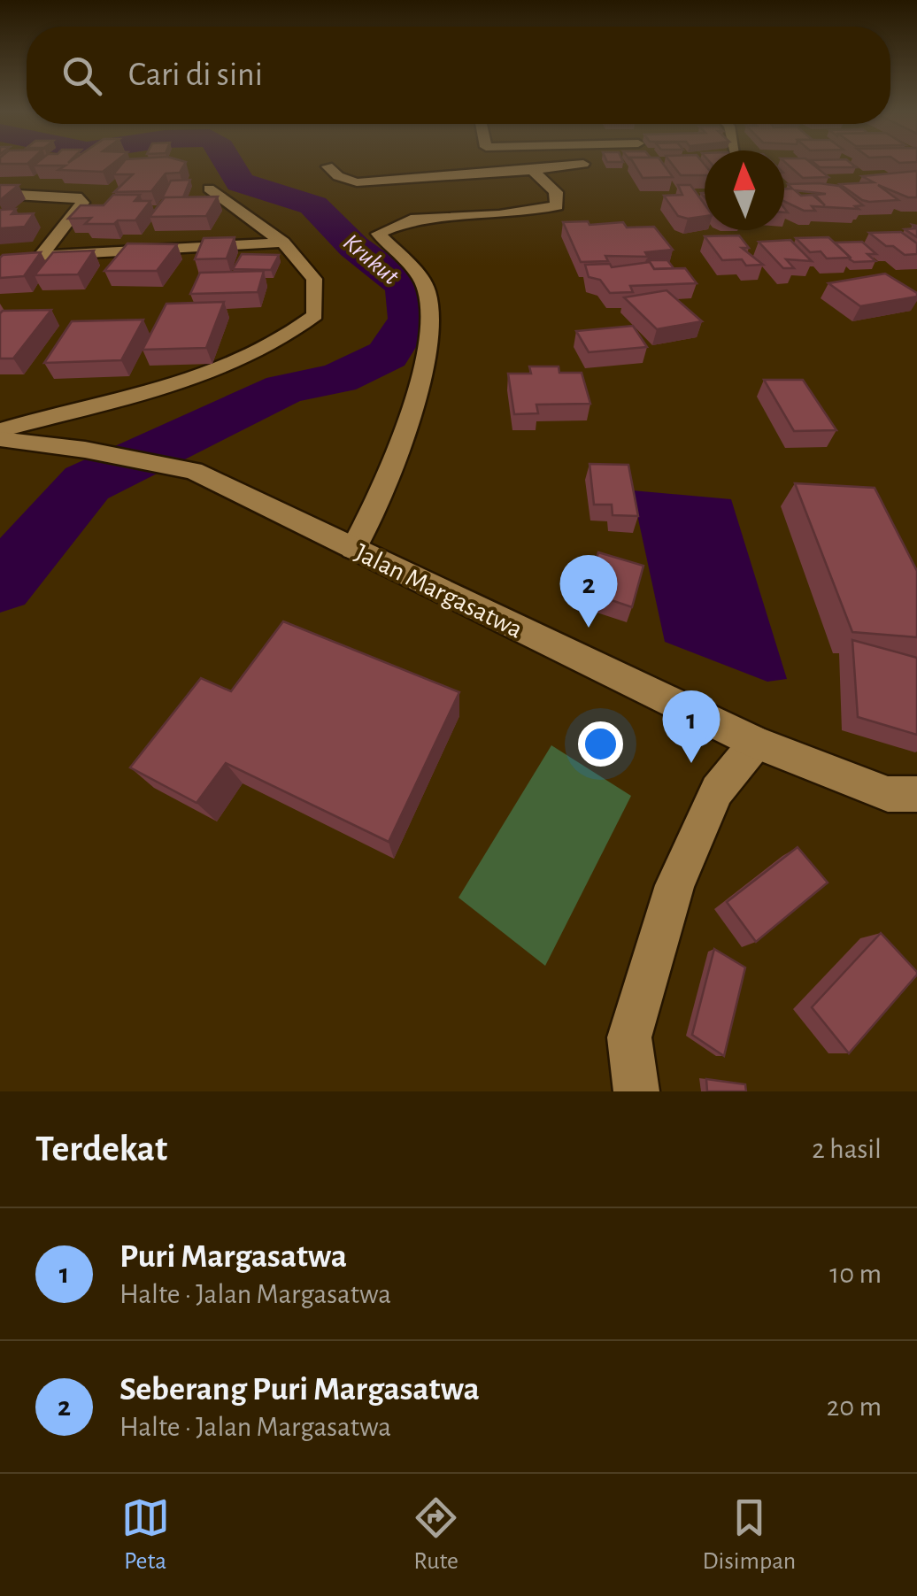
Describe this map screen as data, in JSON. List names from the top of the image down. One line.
{"streets":{"street":["Jalan Margasatwa"]},"water":["Krukut"],"north":"top","page":{"search":"Cari di sini","pins":["2","1"],"heading":["Terdekat","2 hasil"],"list":[{"mark":"1","name":"Puri Margasatwa","note":"Halte · Jalan Margasatwa","value":"10 m"},{"mark":"2","name":"Seberang Puri Margasatwa","note":"Halte · Jalan Margasatwa","value":"20 m"}],"nav":["Peta","Rute","Disimpan"]}}
